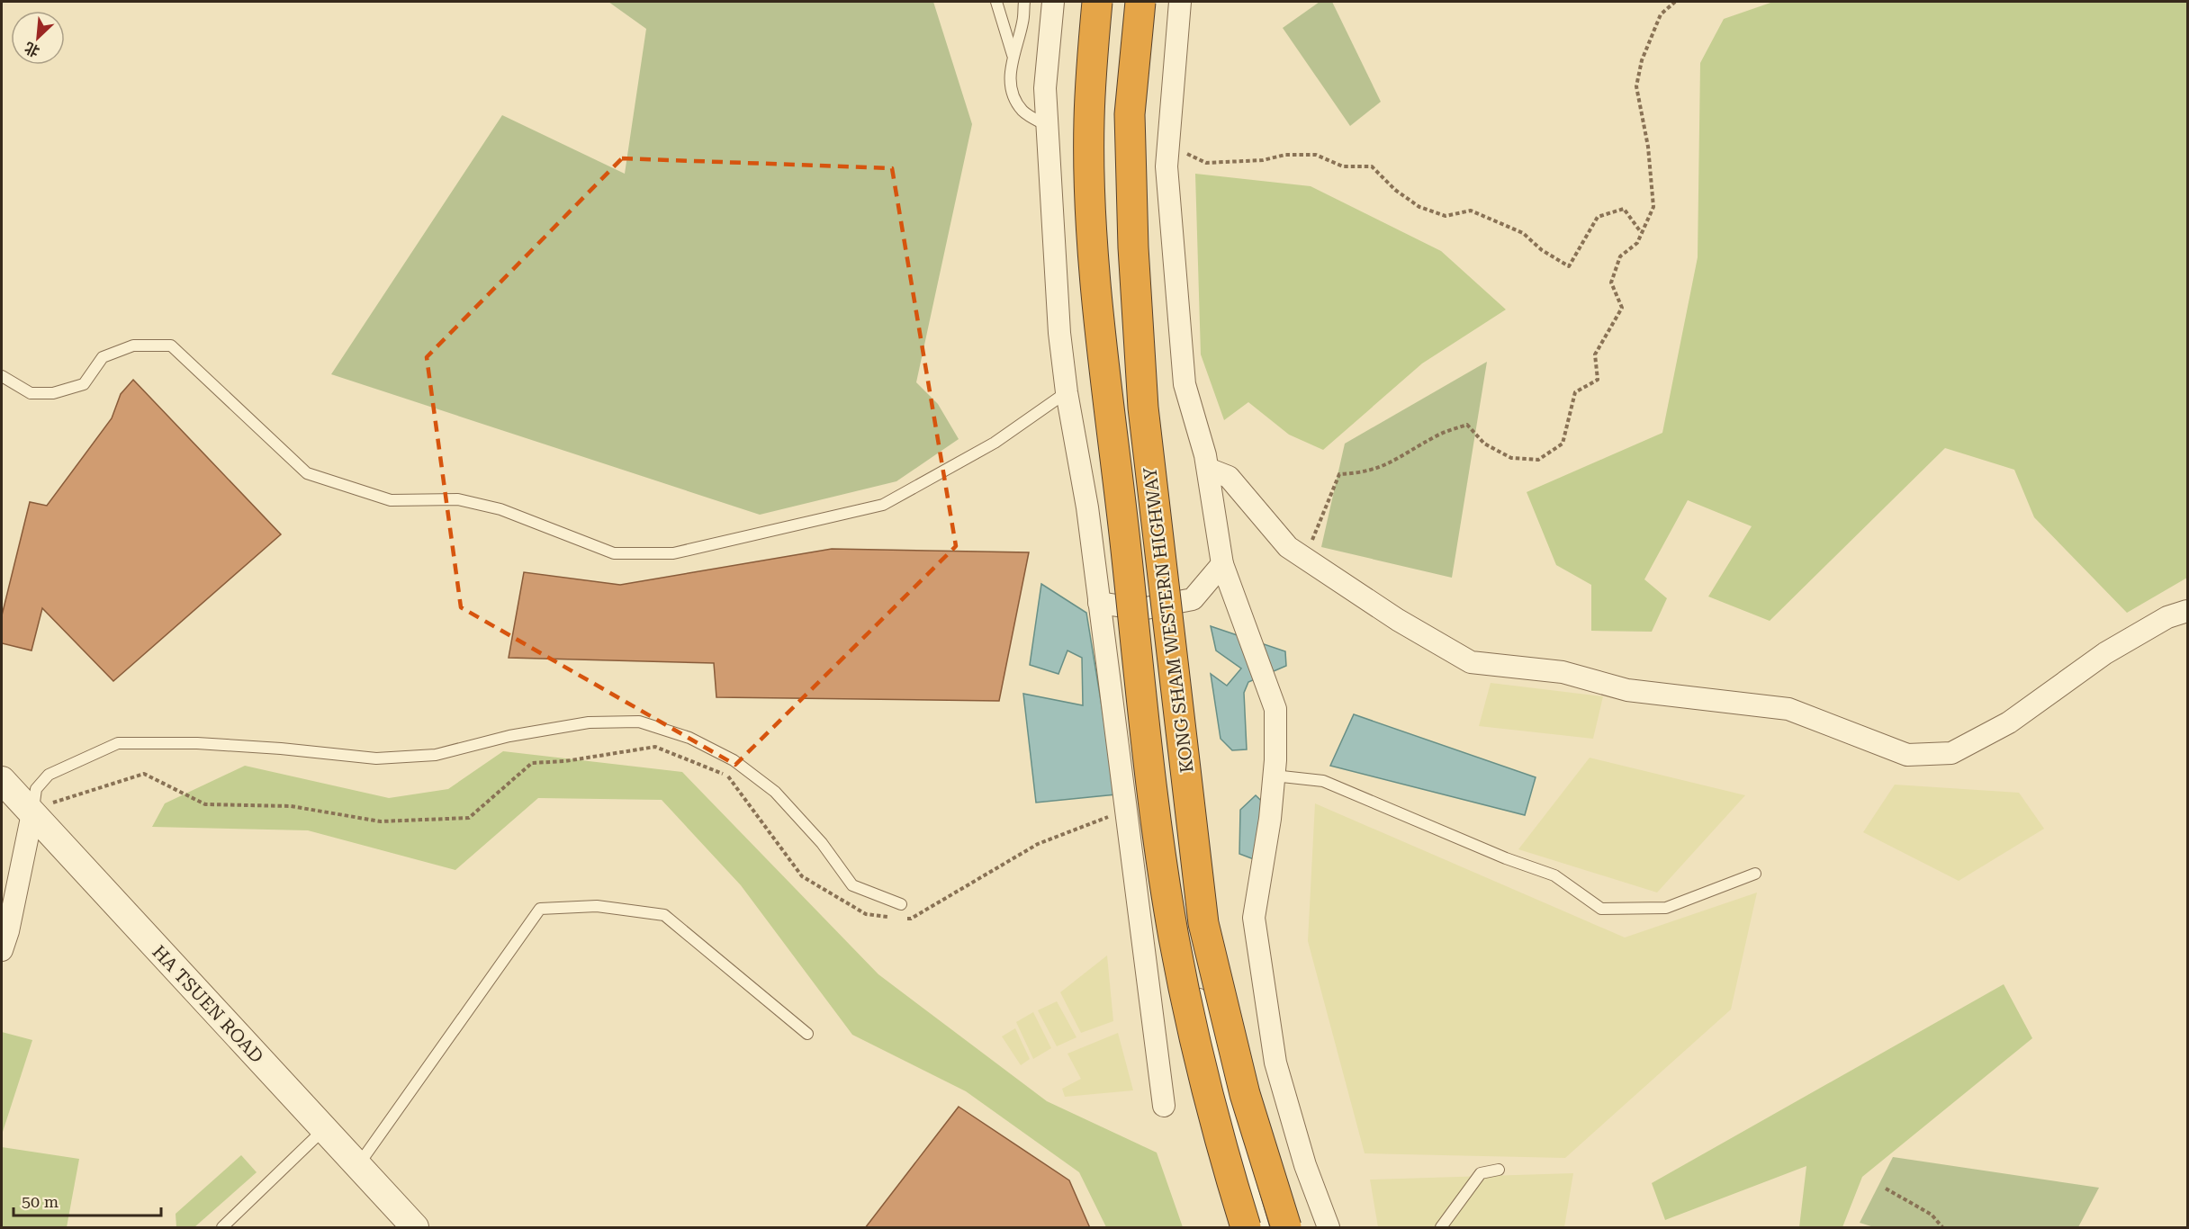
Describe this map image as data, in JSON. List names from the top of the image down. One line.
{"streets":{"highway":["KONG SHAM WESTERN HIGHWAY"],"street":["HA TSUEN ROAD"]},"scale_bar":"50 m","north":"bottom left"}
